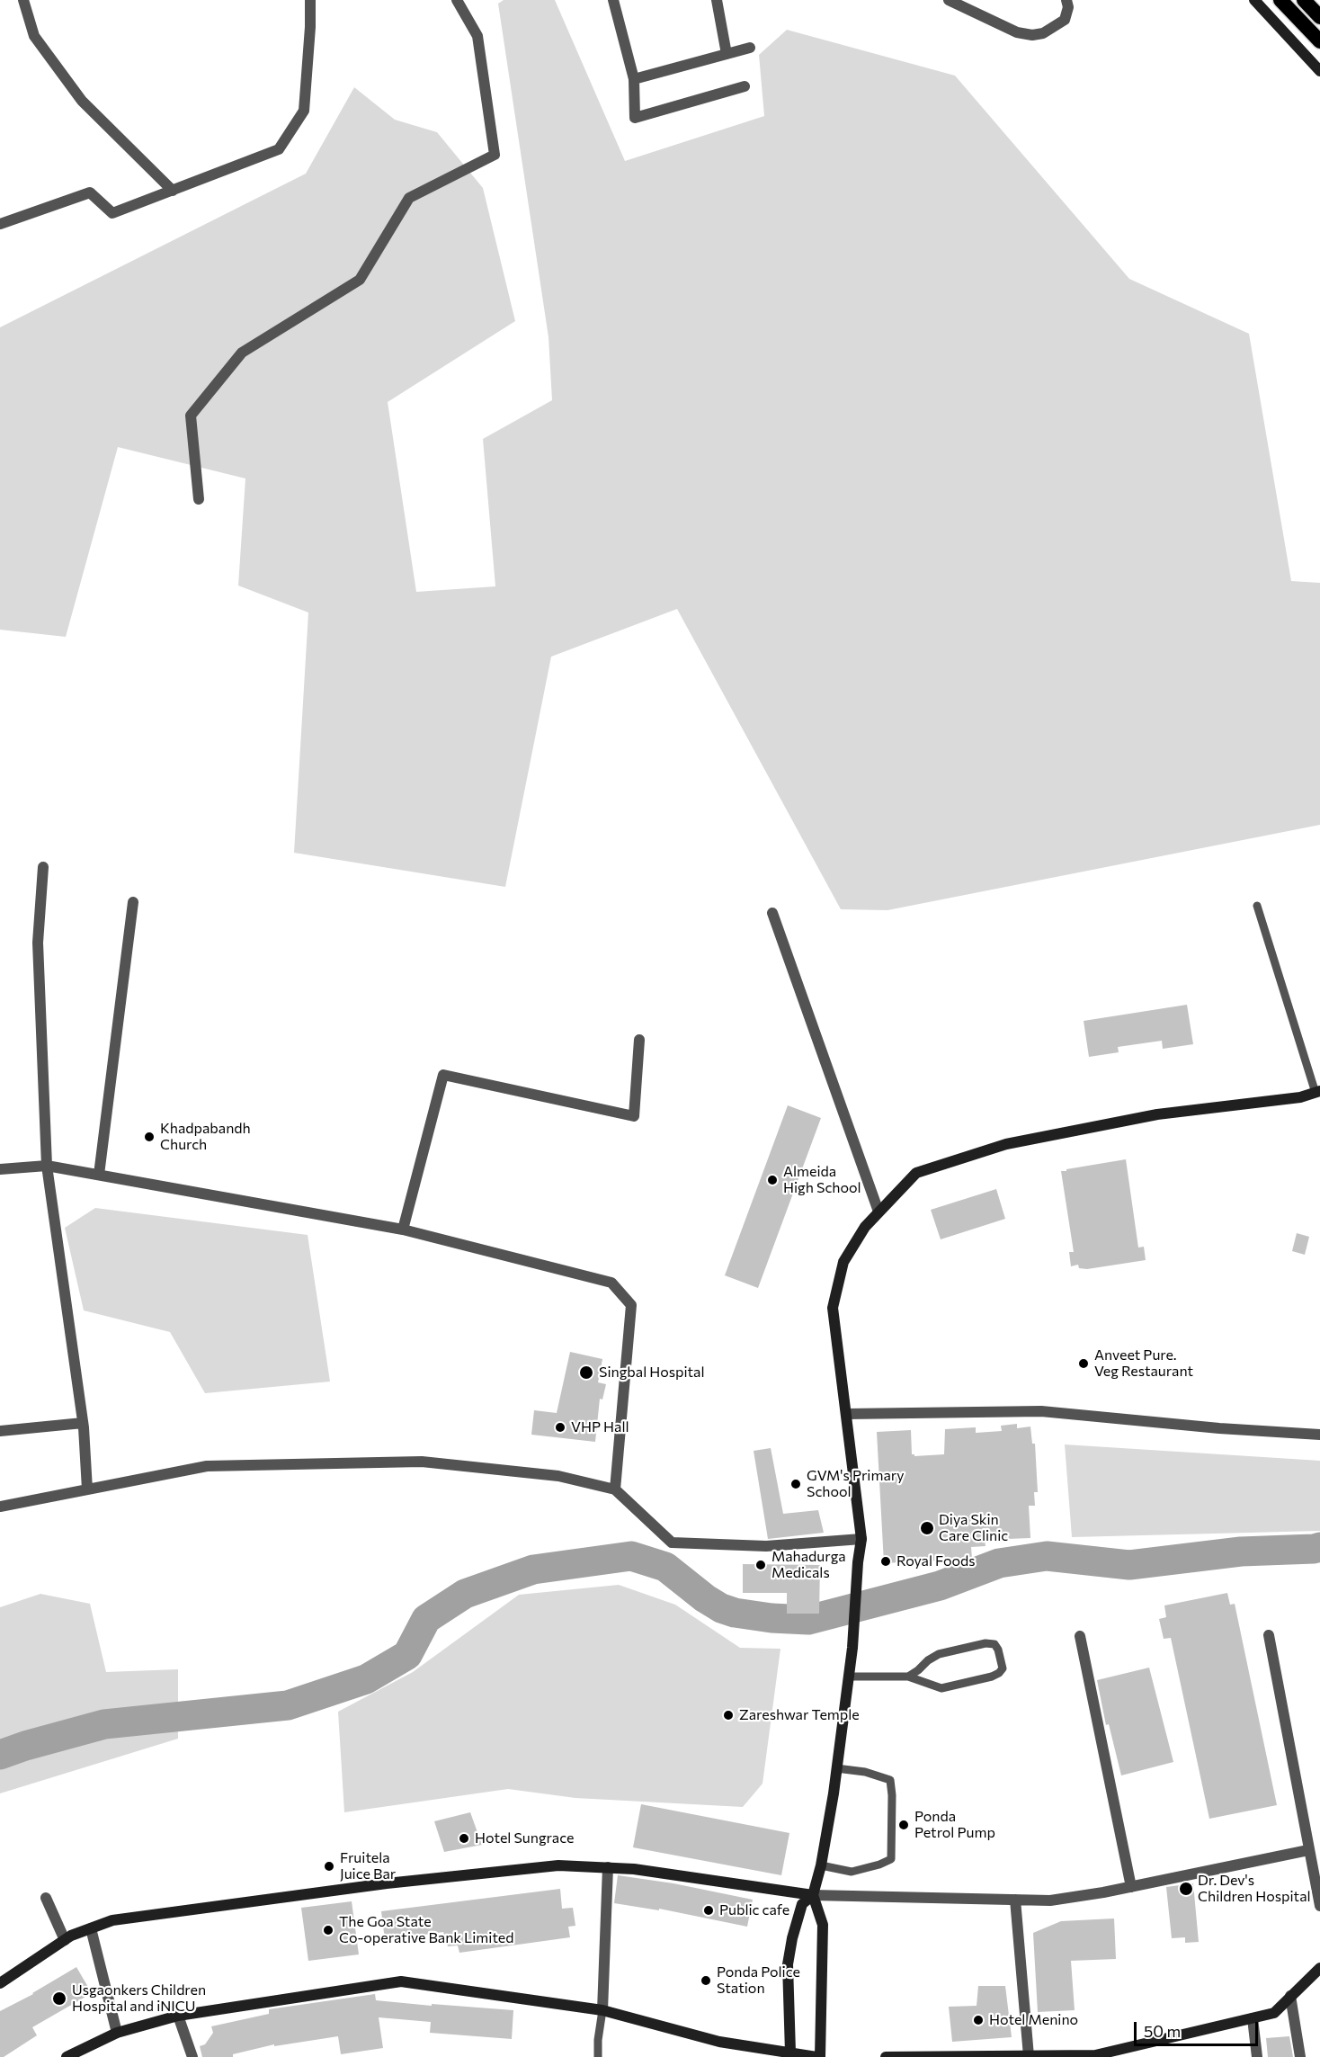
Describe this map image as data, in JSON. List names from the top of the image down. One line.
{"places":["Khadpabandh Church","Almeida High School","Anveet Pure. Veg Restaurant","Singbal Hospital","VHP Hall","GVM's Primary School","Diya Skin Care Clinic","Royal Foods","Mahadurga Medicals","Zareshwar Temple","Ponda Petrol Pump","Hotel Sungrace","Fruitela Juice Bar","Dr. Dev's Children Hospital","Public cafe","The Goa State Co-operative Bank Limited","Ponda Police Station","Usgaonkers Children Hospital and iNICU","Hotel Menino"],"scale_bar":"50 m"}
